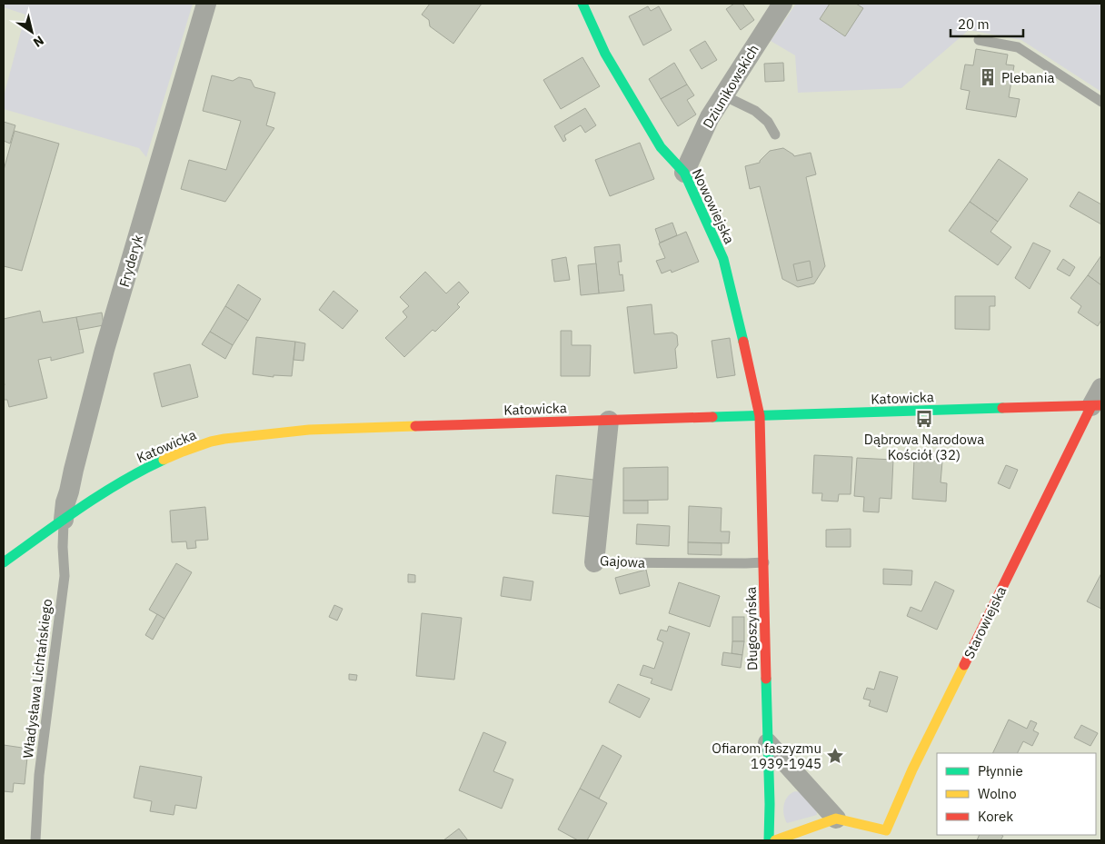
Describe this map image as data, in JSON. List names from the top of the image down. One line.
{"streets":{"street":["Dziunikowskich","Nowowiejska","Fryderyk","Katowicka","Gajowa","Starowiejska","Długoszyńska"],"lane":["Władysława Lichtańskiego"]},"crossings":[["Dziunikowskich","Nowowiejska"],["Nowowiejska","Katowicka"],["Nowowiejska","Długoszyńska"],["Fryderyk","Katowicka"],["Fryderyk","Władysława Lichtańskiego"],["Katowicka","Gajowa"],["Katowicka","Starowiejska"],["Katowicka","Długoszyńska"],["Katowicka","Władysława Lichtańskiego"],["Gajowa","Długoszyńska"]],"places":{"building":["Plebania"],"bus stop":["Dąbrowa Narodowa Kościół (32)"],"place":["Ofiarom faszyzmu 1939-1945"]},"legend":["Płynnie","Wolno","Korek"],"scale_bar":"20 m","north":"bottom right"}
